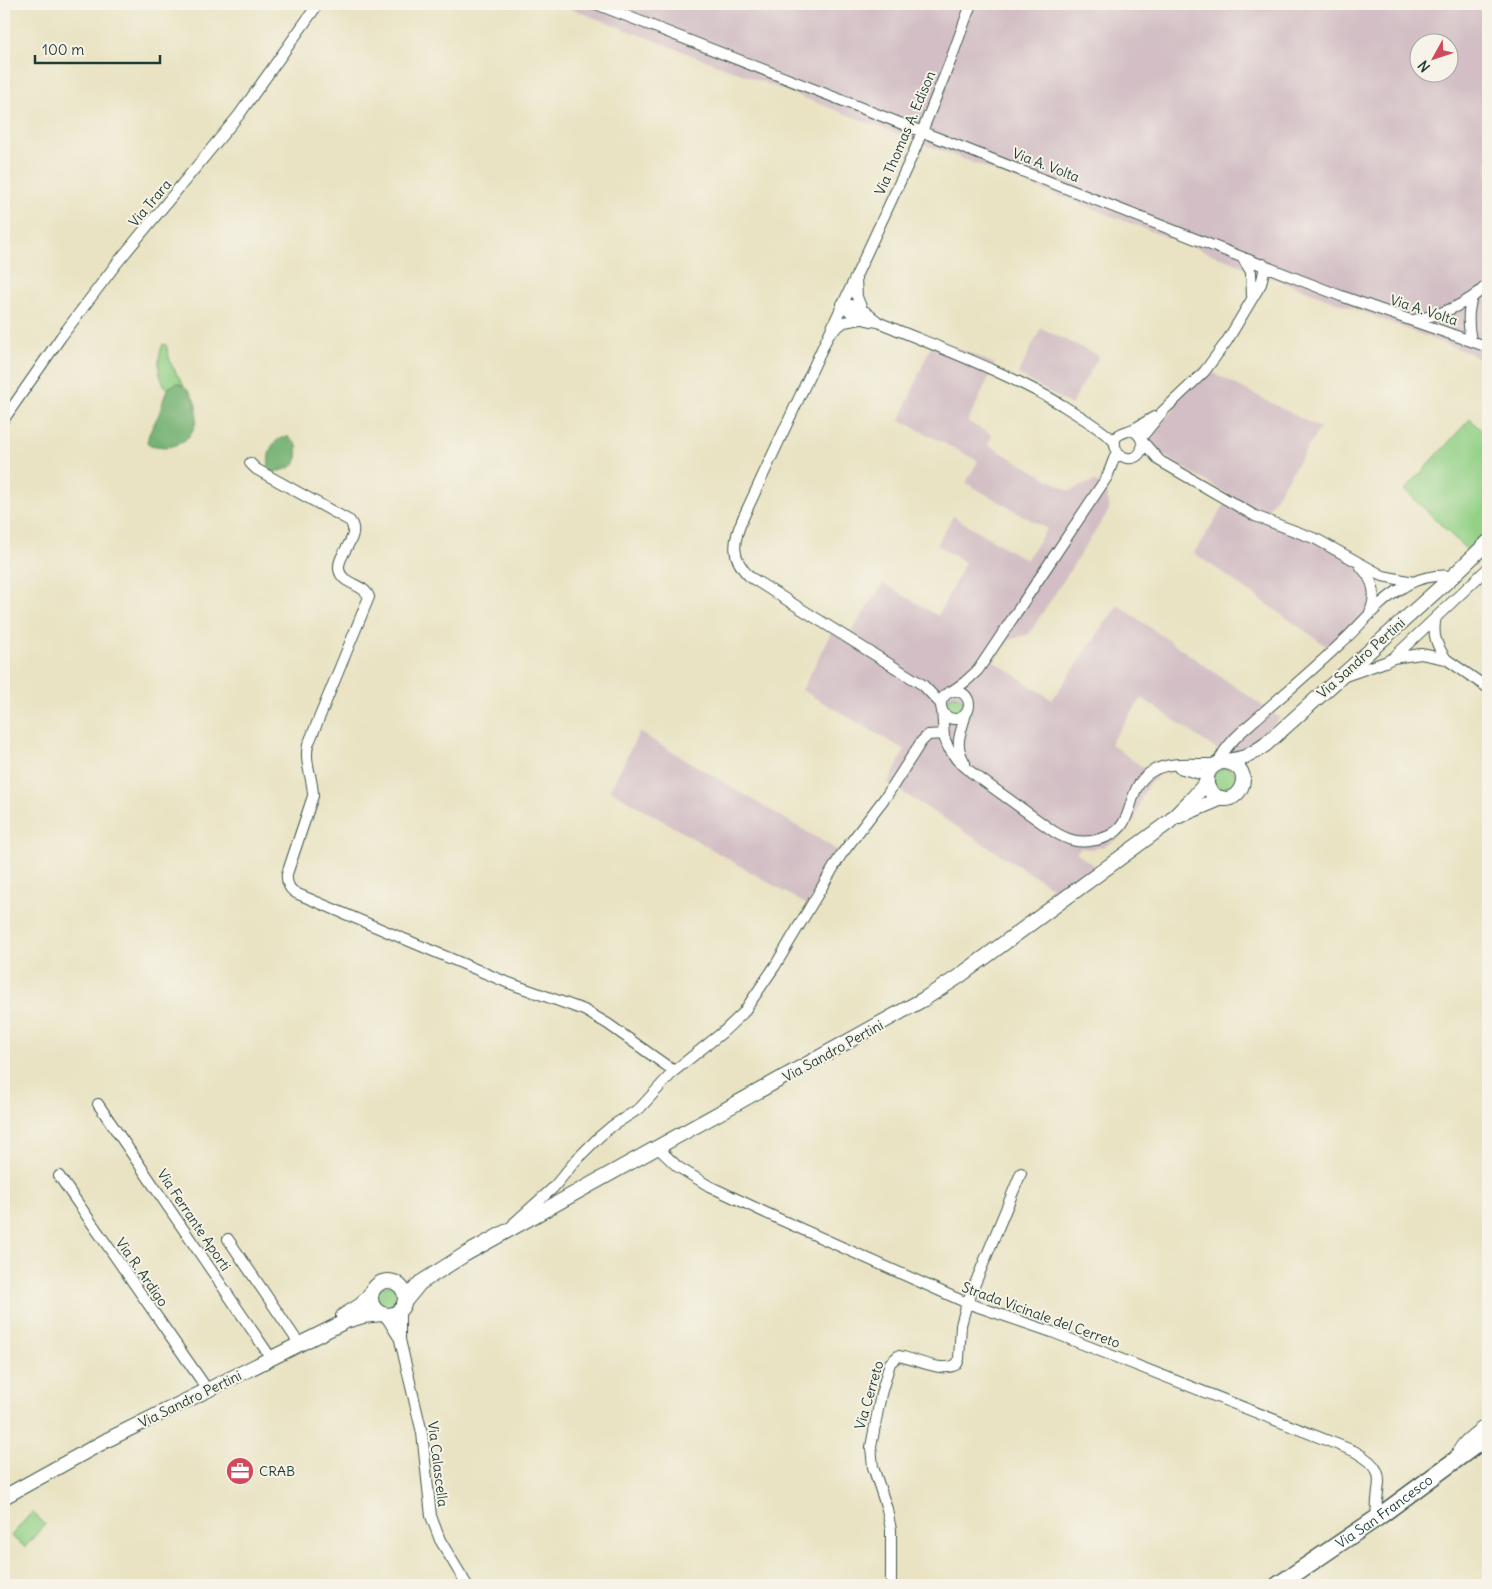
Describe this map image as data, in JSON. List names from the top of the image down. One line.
{"streets":{"main road":["Via Sandro Pertini","Via San Francesco"],"street":["Via Thomas A. Edison","Via A. Volta","Via Trara","Via Ferrante Aporti","Via R. Ardigo","Strada Vicinale del Cerreto","Via Cerreto","Via Calascella"]},"crossings":[["Via Thomas A. Edison","Via A. Volta"],["Via Sandro Pertini","Via Ferrante Aporti"],["Via Sandro Pertini","Via R. Ardigo"],["Via Sandro Pertini","Strada Vicinale del Cerreto"],["Via Sandro Pertini","Via Calascella"],["Strada Vicinale del Cerreto","Via Cerreto"],["Strada Vicinale del Cerreto","Via San Francesco"]],"places":{"office":["CRAB"]},"scale_bar":"100 m","north":"bottom left"}
